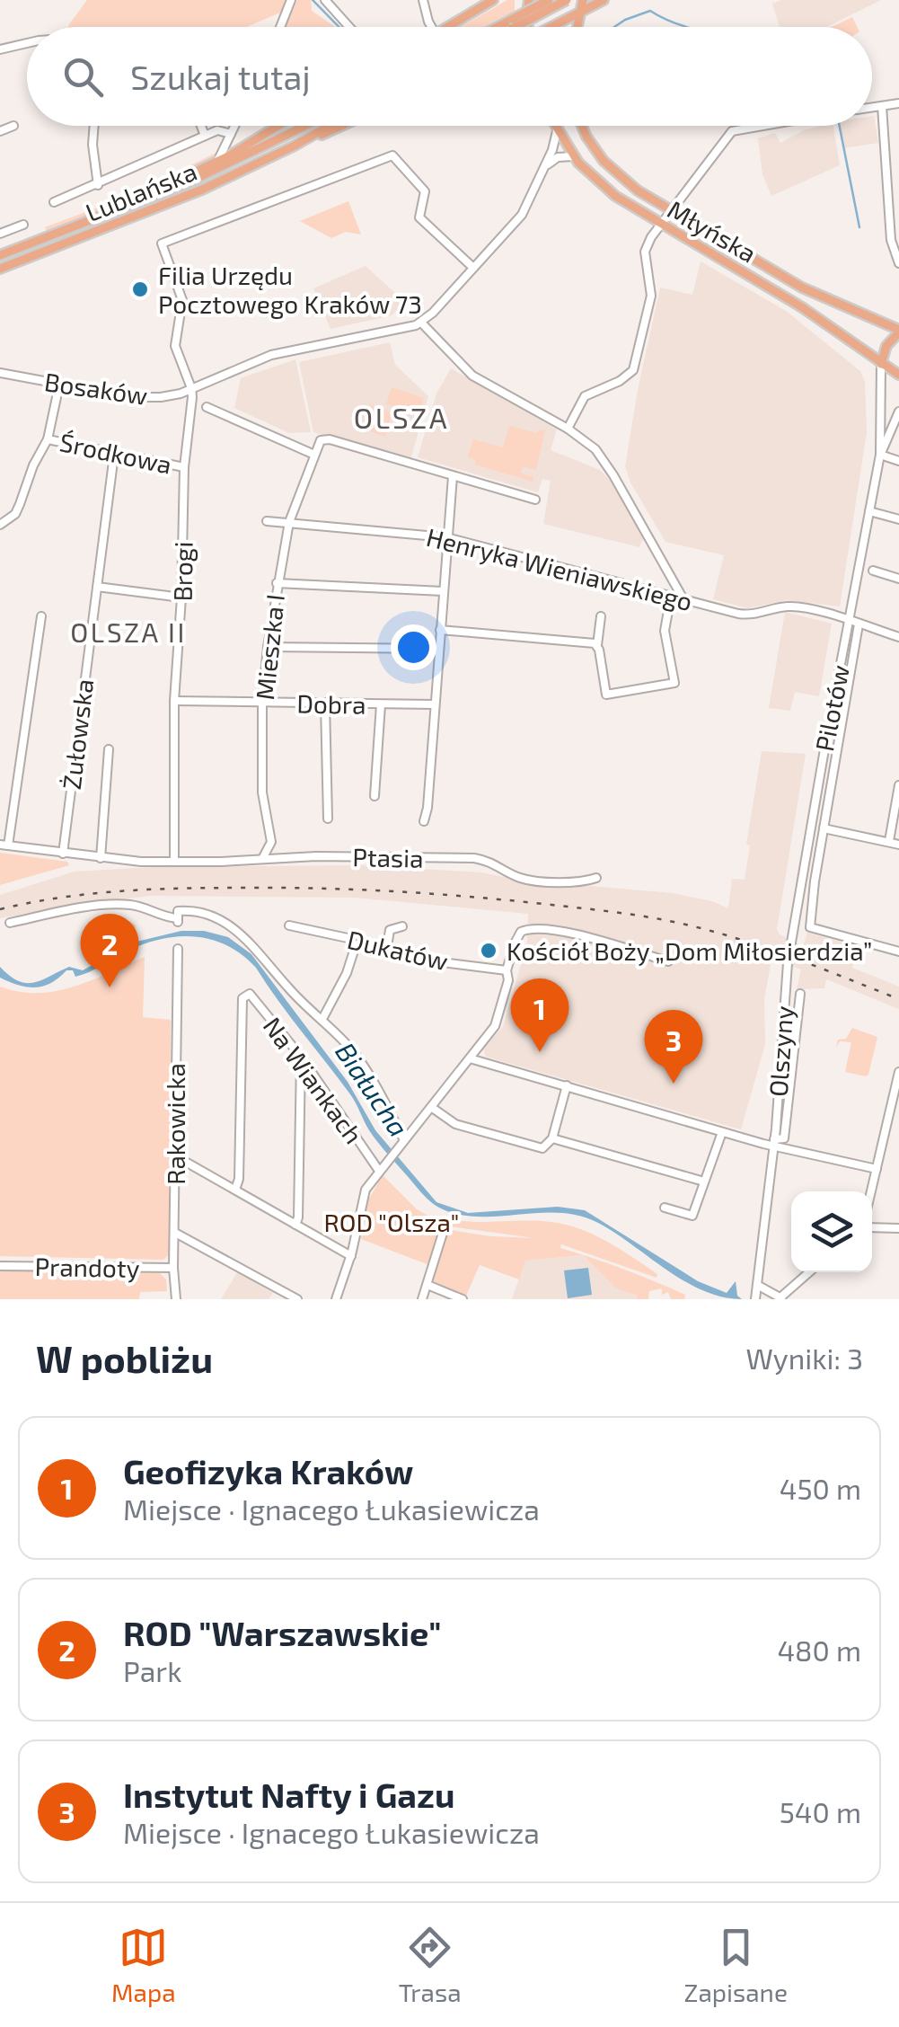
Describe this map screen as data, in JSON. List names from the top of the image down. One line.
{"streets":{"main road":["Lublańska","Młyńska"],"street":["Bosaków","Środkowa","Henryka Wieniawskiego","Brogi","Mieszka I","Dobra","Pilotów","Żułowska","Ptasia","Dukatów","Olszyny","Na Wiankach","Rakowicka","Prandoty"]},"crossings":[["Młyńska","Pilotów"],["Bosaków","Brogi"],["Środkowa","Brogi"],["Środkowa","Żułowska"],["Henryka Wieniawskiego","Mieszka I"],["Henryka Wieniawskiego","Pilotów"],["Brogi","Dobra"],["Brogi","Ptasia"],["Mieszka I","Dobra"],["Mieszka I","Ptasia"],["Pilotów","Olszyny"],["Żułowska","Ptasia"],["Rakowicka","Prandoty"]],"districts":["OLSZA","OLSZA II"],"water":["Białucha"],"parks":["ROD \"Olsza\""],"places":["Filia Urzędu Pocztowego Kraków 73","Kościół Boży „Dom Miłosierdzia”"],"page":{"search":"Szukaj tutaj","pins":["2","1","3"],"heading":["W pobliżu","Wyniki: 3"],"list":[{"mark":"1","name":"Geofizyka Kraków","note":"Miejsce · Ignacego Łukasiewicza","value":"450 m"},{"mark":"2","name":"ROD \"Warszawskie\"","note":"Park","value":"480 m"},{"mark":"3","name":"Instytut Nafty i Gazu","note":"Miejsce · Ignacego Łukasiewicza","value":"540 m"}],"nav":["Mapa","Trasa","Zapisane"]}}
